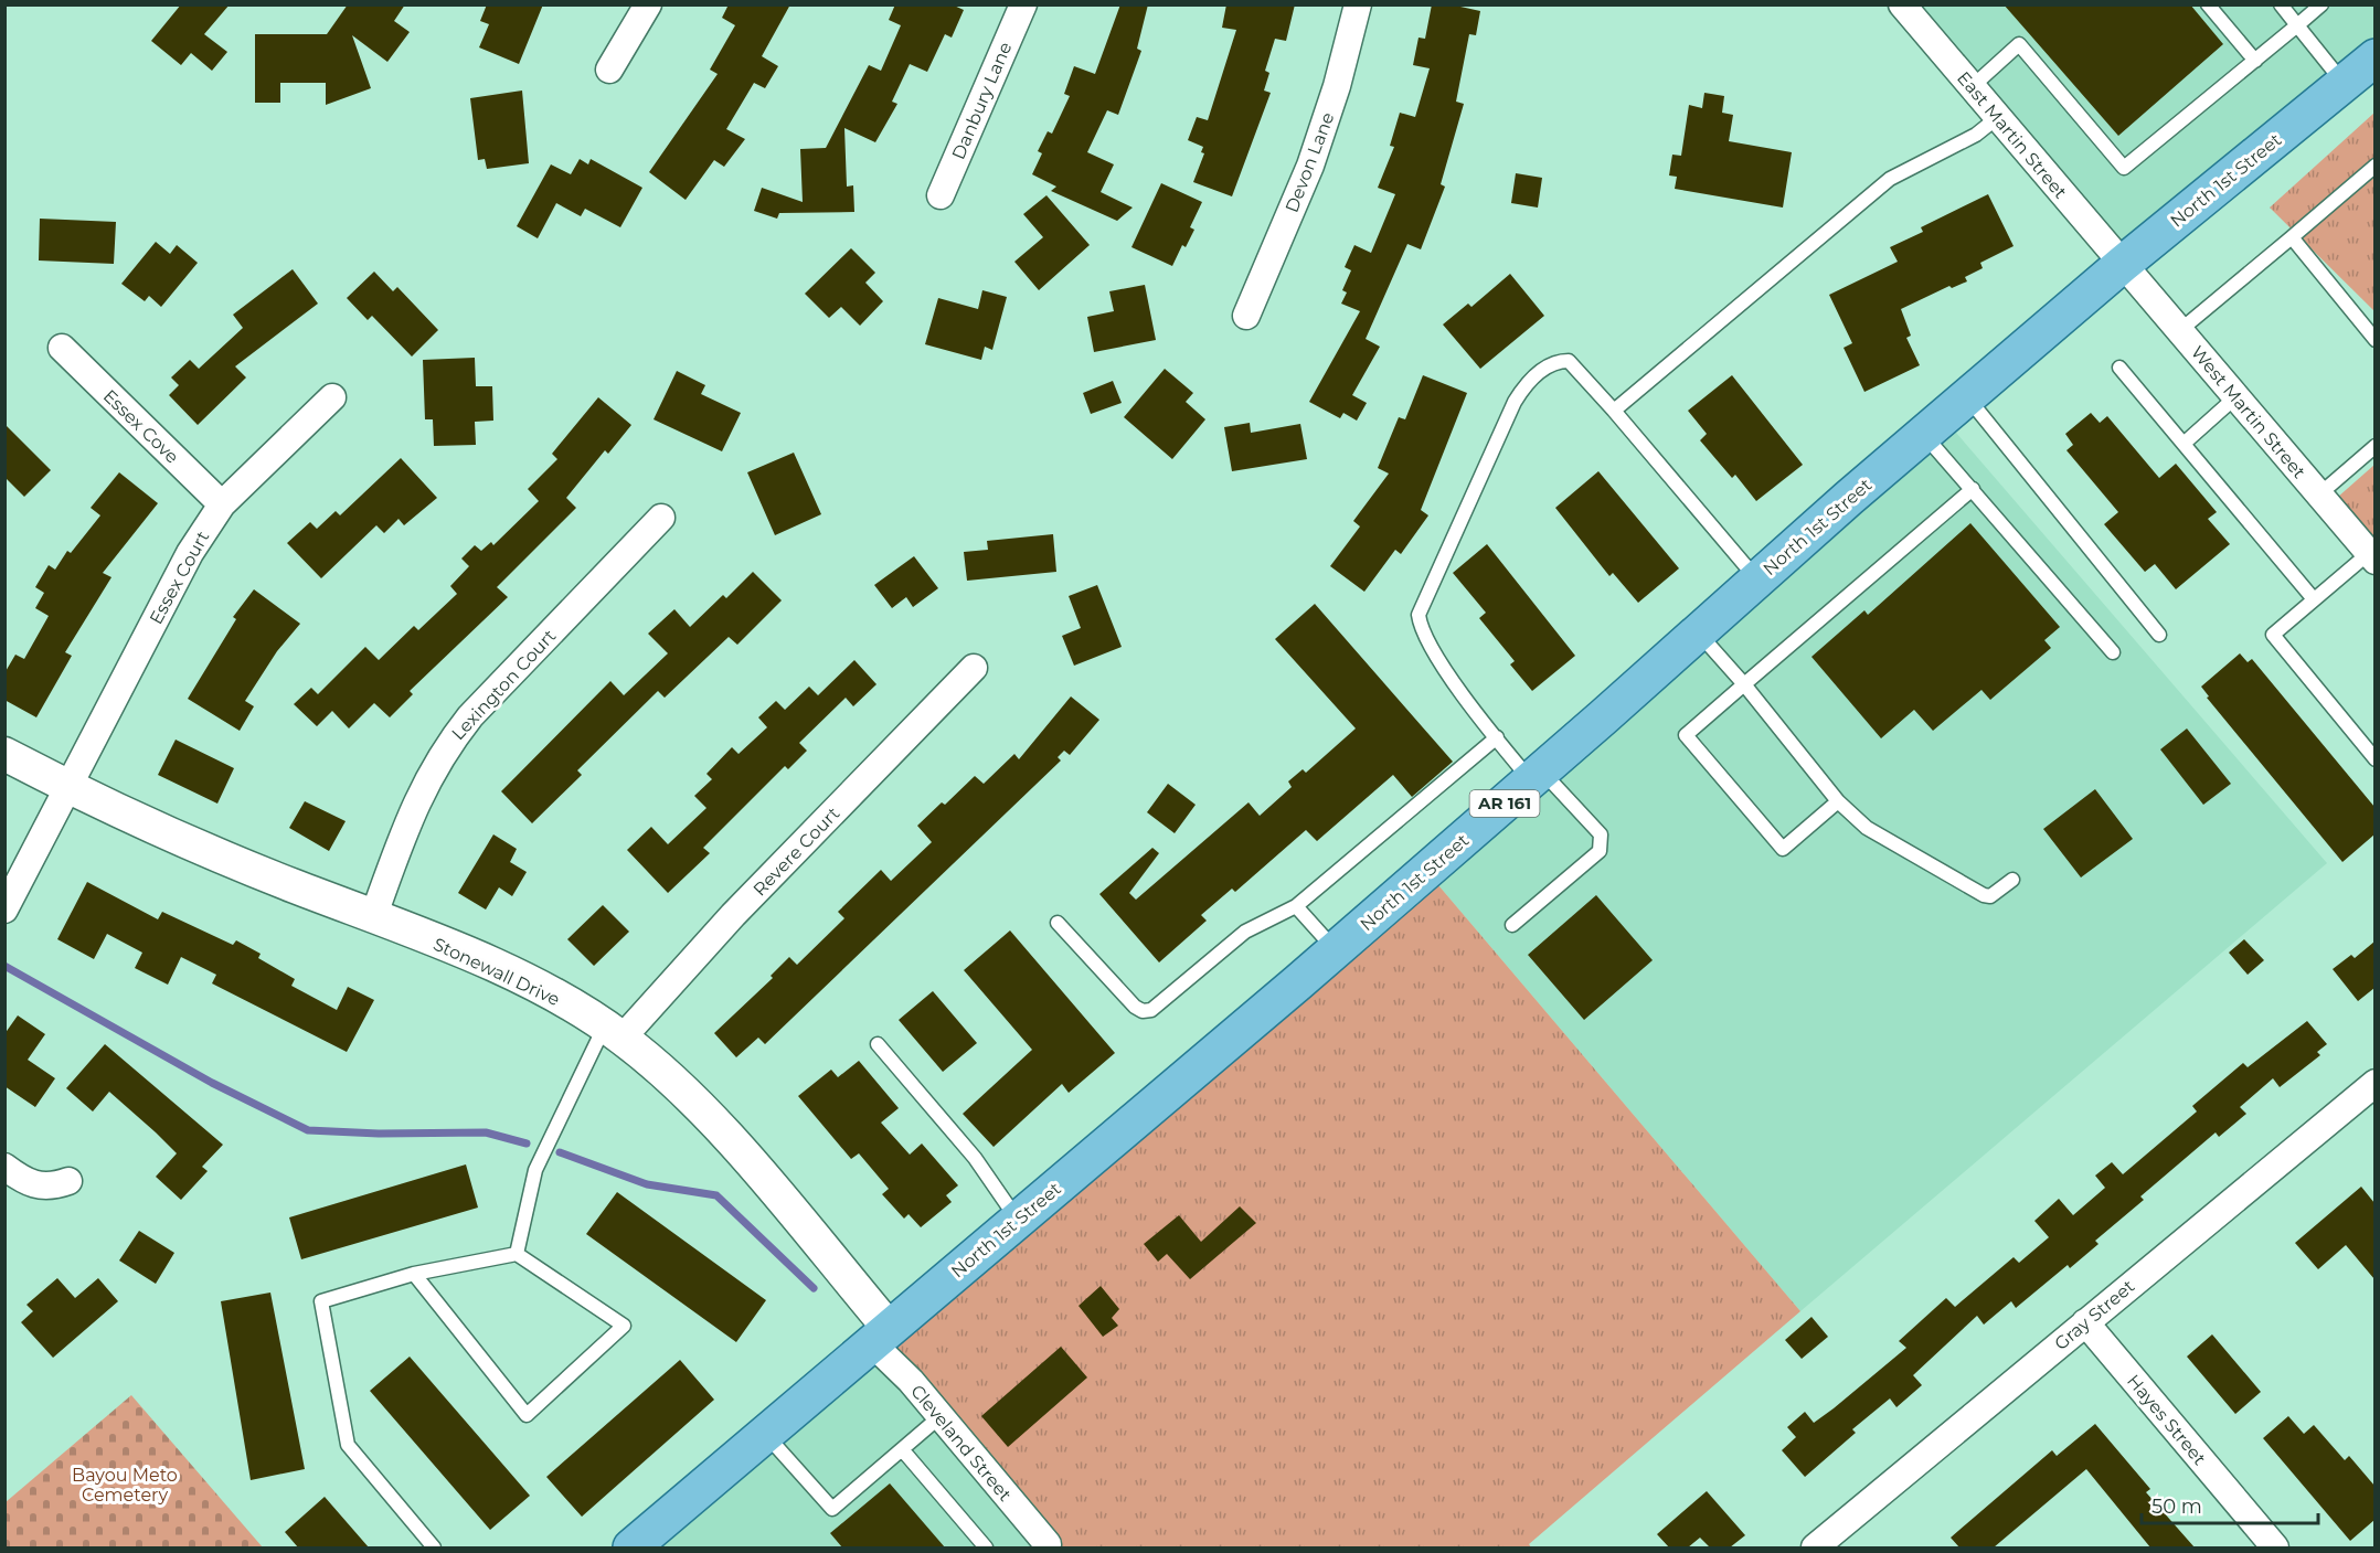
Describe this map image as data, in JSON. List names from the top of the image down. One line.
{"streets":{"main road":["North 1st Street","AR 161"],"street":["Danbury Lane","East Martin Street","Devon Lane","West Martin Street","Essex Cove","Essex Court","Lexington Court","Revere Court","Stonewall Drive","Gray Street","Hayes Street","Cleveland Street"]},"crossings":[["East Martin Street","North 1st Street"],["East Martin Street","West Martin Street"],["North 1st Street","West Martin Street"],["North 1st Street","Stonewall Drive"],["North 1st Street","Cleveland Street"],["Essex Cove","Essex Court"],["Essex Court","Stonewall Drive"],["Lexington Court","Stonewall Drive"],["Revere Court","Stonewall Drive"],["Stonewall Drive","Cleveland Street"],["Gray Street","Hayes Street"]],"parks":["Bayou Meto Cemetery"],"scale_bar":"50 m"}
